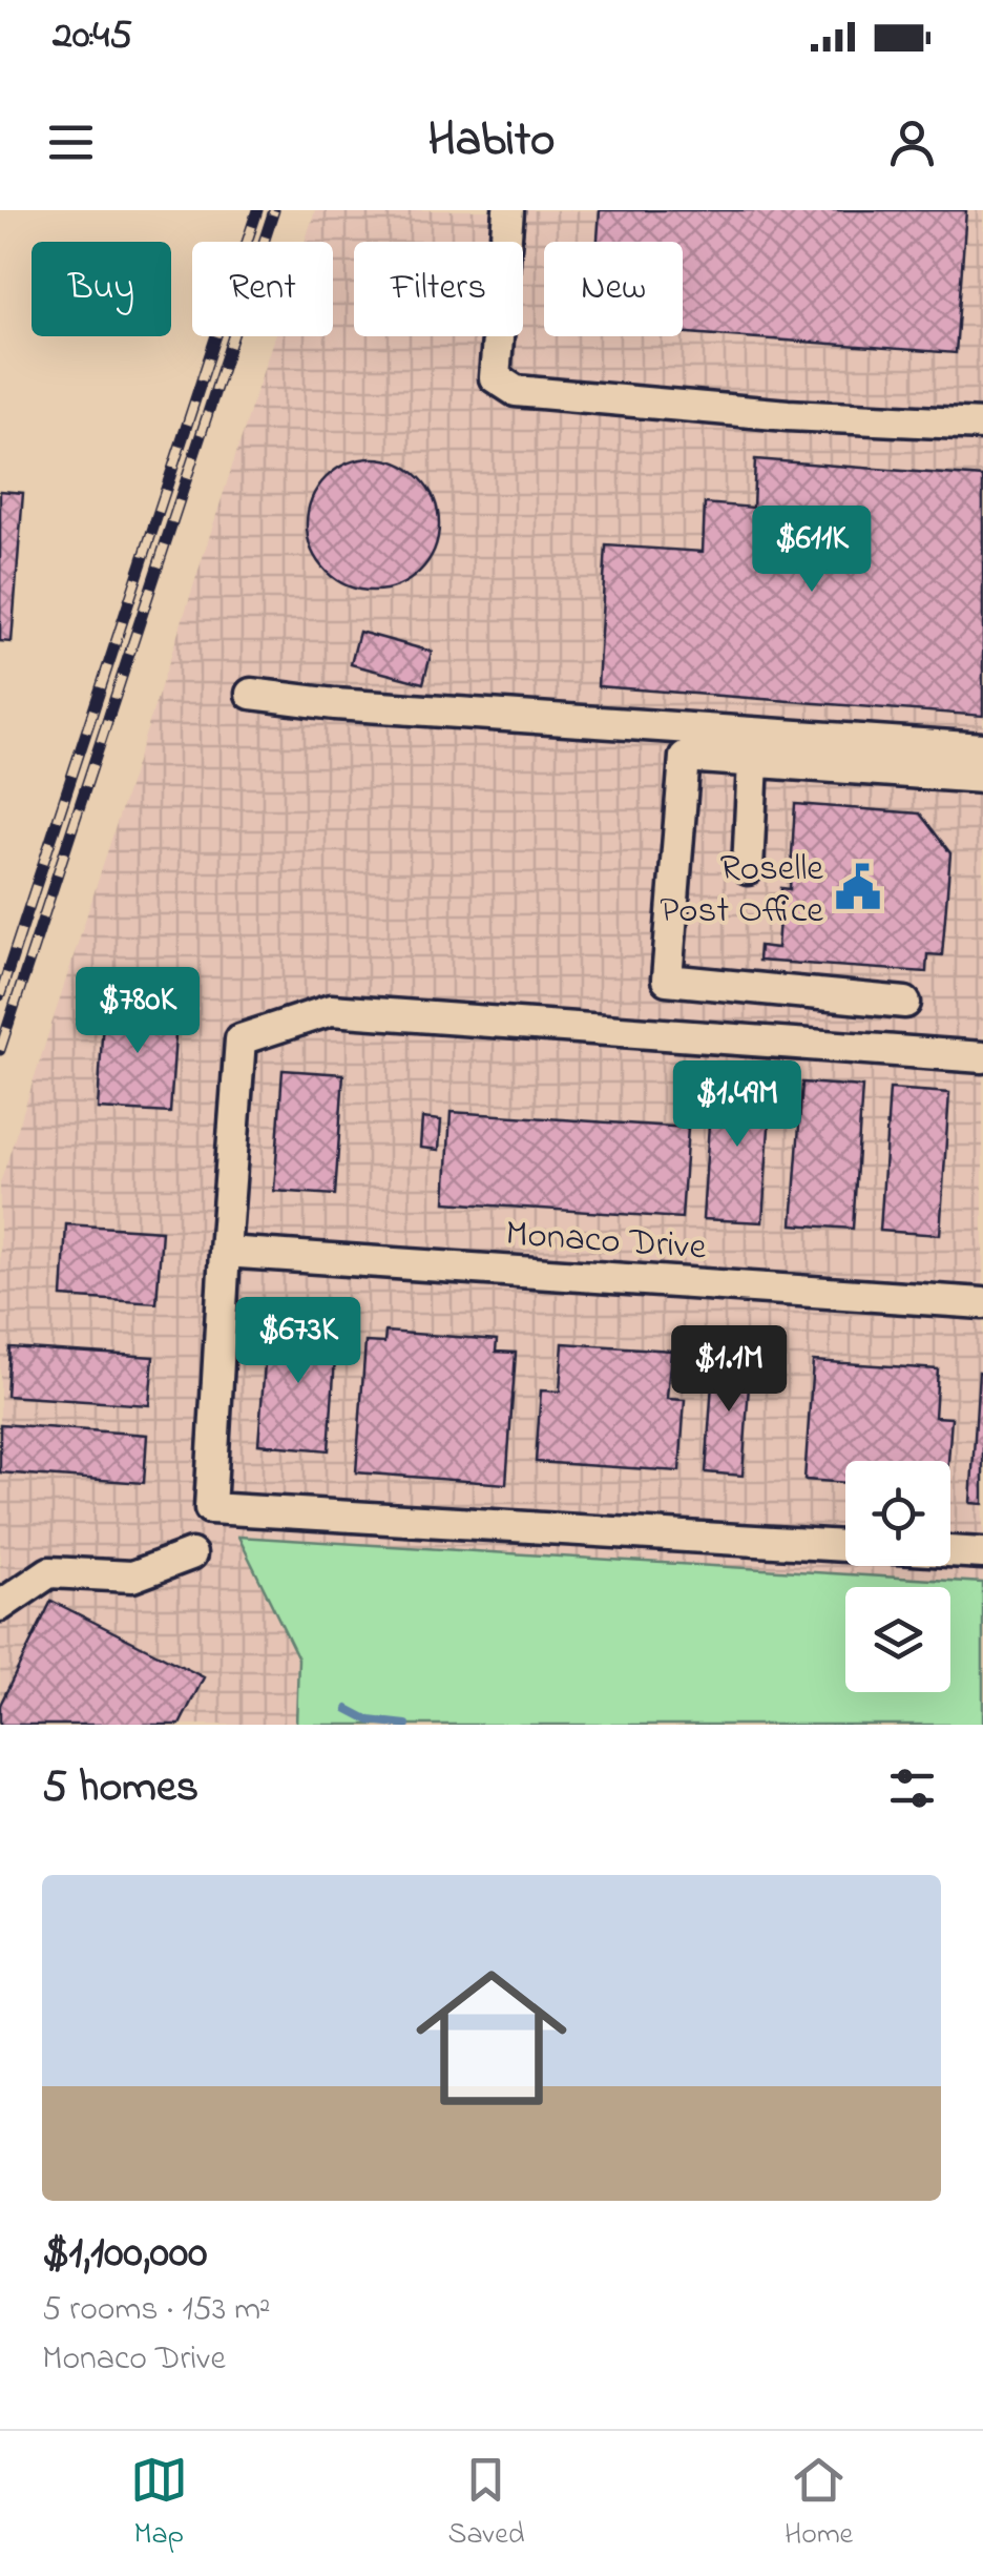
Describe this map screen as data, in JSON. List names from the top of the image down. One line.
{"streets":{"street":["Monaco Drive"]},"places":{"public building":["Roselle Post Office"]},"page":{"status":"20:45","header":"Habito","chip":["Buy","Rent","Filters","New"],"price":["$611K","$780K","$1.49M","$673K","$1.1M"],"heading":"5 homes","list":[{"name":"$1,100,000","note":"5 rooms · 153 m² · Monaco Drive"}],"tabs":["Map","Saved","Home"]}}
